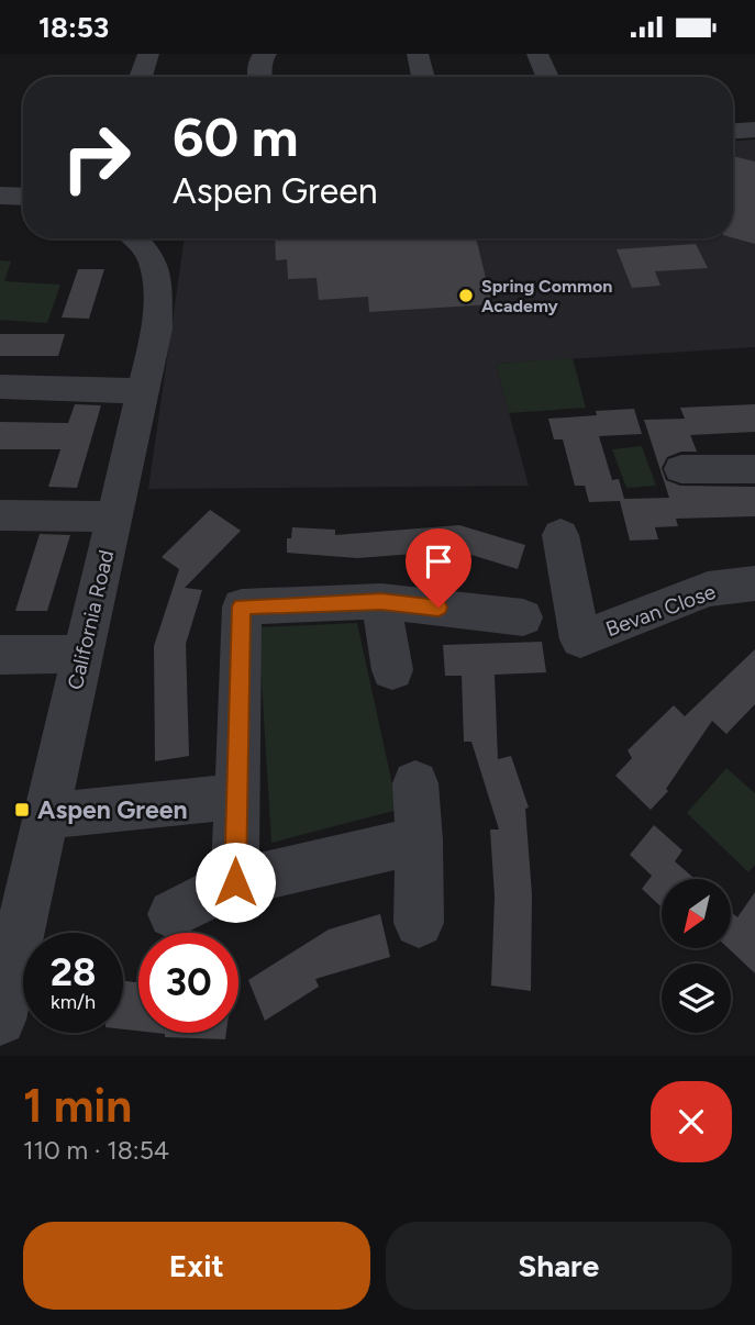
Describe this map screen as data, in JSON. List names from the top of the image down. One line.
{"streets":{"street":["Bevan Close","California Road"]},"places":{"other":["Spring Common Academy"],"transit":["Aspen Green"]},"north":"bottom left","page":{"status":"18:53","turn":["60 m","Aspen Green"],"speed":"28 km/h","limit":"30","heading":["1 min","110 m · 18:54"],"buttons":["Exit","Share"]}}
